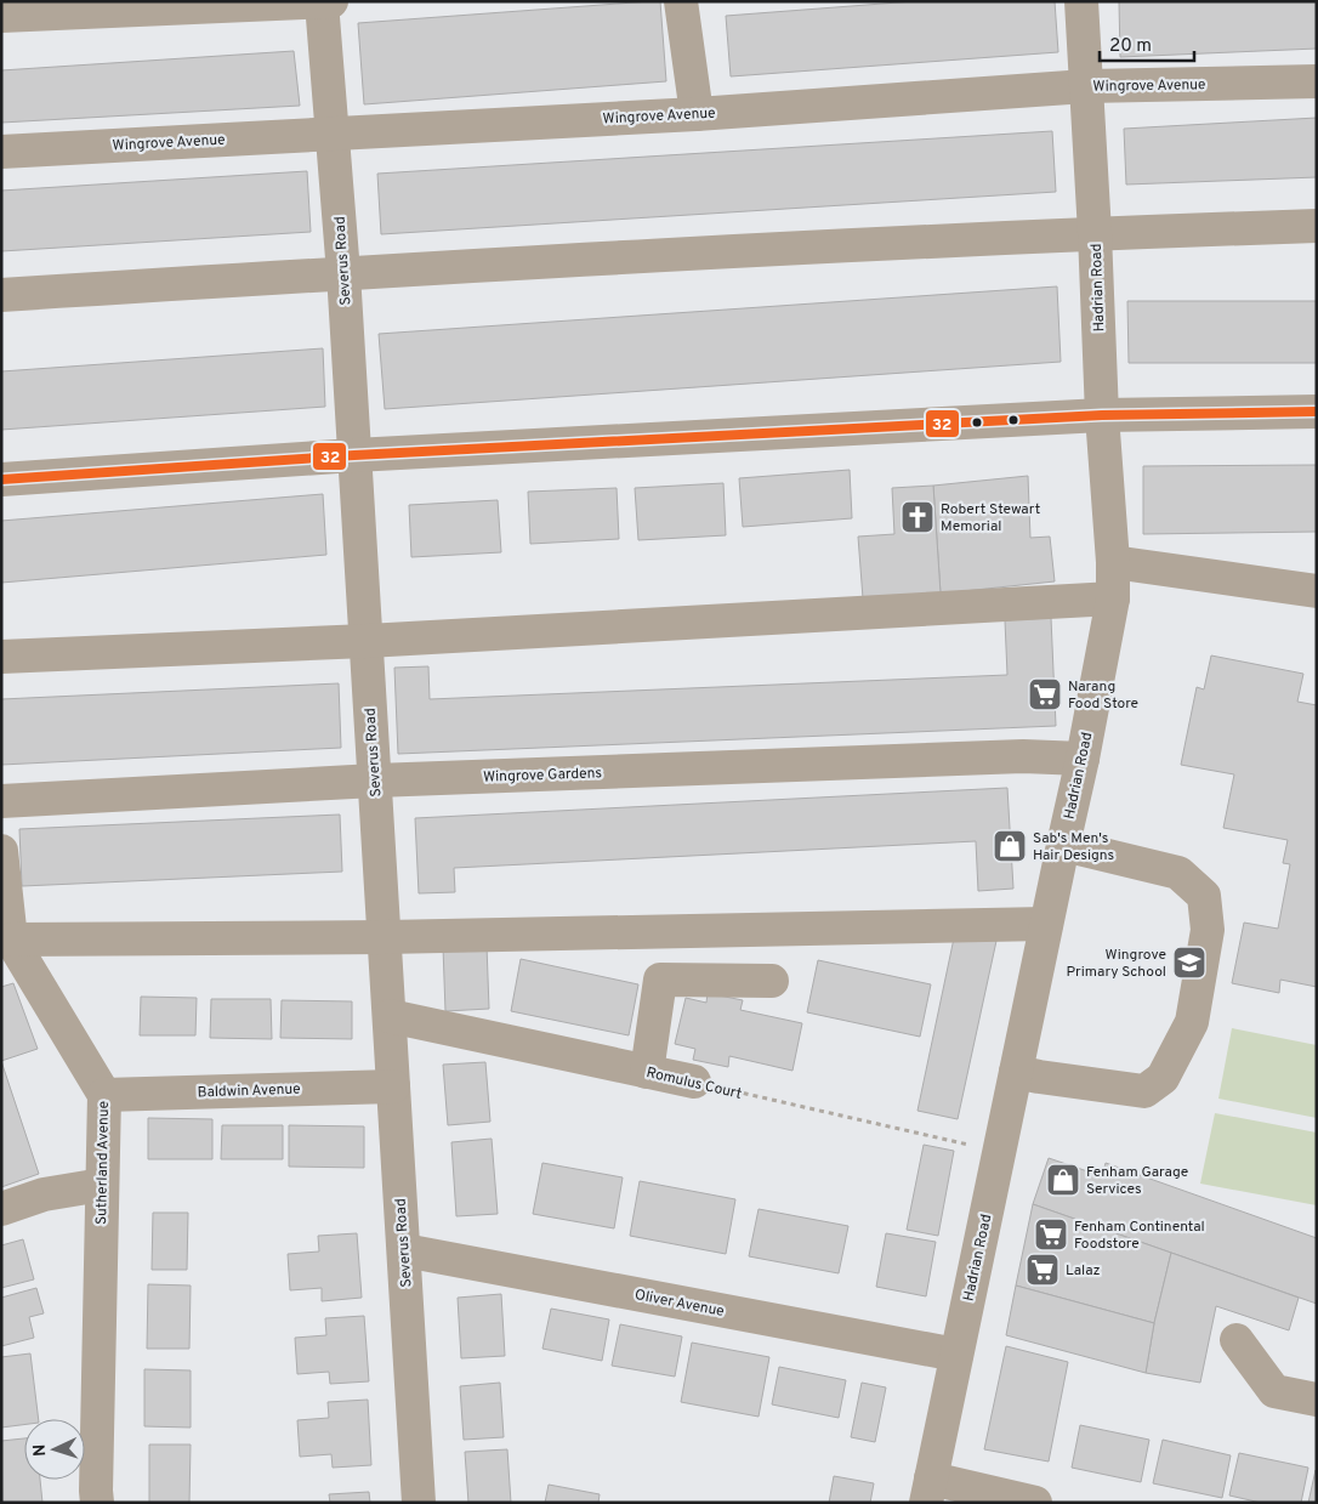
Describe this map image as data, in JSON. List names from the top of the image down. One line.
{"streets":{"street":["Wingrove Avenue","Severus Road","Hadrian Road","Wingrove Gardens","Romulus Court","Baldwin Avenue","Sutherland Avenue","Oliver Avenue"]},"crossings":[["Wingrove Avenue","Severus Road"],["Wingrove Avenue","Hadrian Road"],["Severus Road","Wingrove Gardens"],["Severus Road","Romulus Court"],["Severus Road","Baldwin Avenue"],["Severus Road","Oliver Avenue"],["Hadrian Road","Wingrove Gardens"],["Hadrian Road","Romulus Court"],["Hadrian Road","Oliver Avenue"],["Baldwin Avenue","Sutherland Avenue"]],"places":{"church":["Robert Stewart Memorial"],"supermarket":["Narang Food Store","Fenham Continental Foodstore","Lalaz"],"shop":["Sab's Men's Hair Designs","Fenham Garage Services"],"school or university":["Wingrove Primary School"]},"lines":["transit line 32"],"scale_bar":"20 m","north":"left"}
